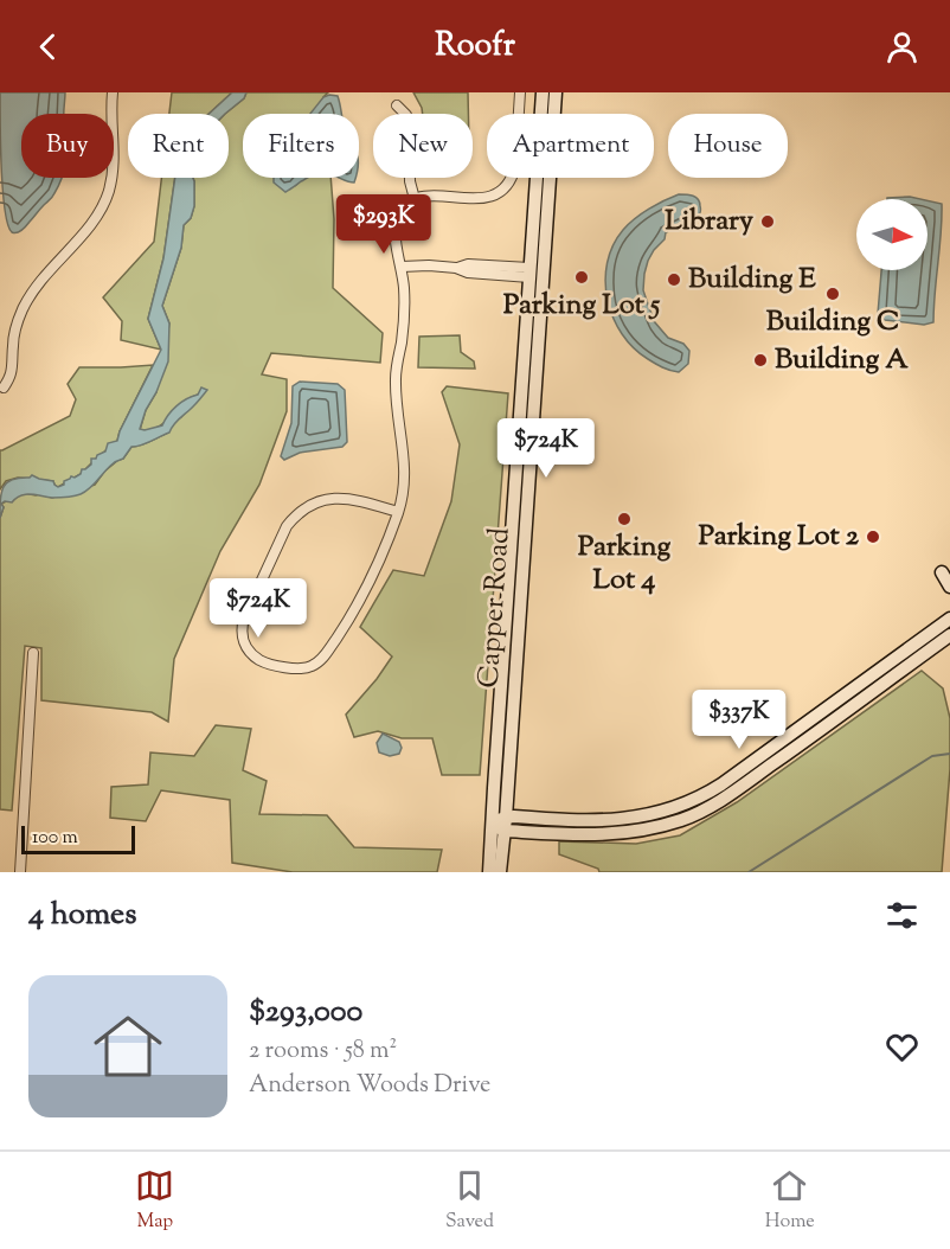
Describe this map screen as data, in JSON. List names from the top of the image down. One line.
{"streets":{"street":["Capper Road"]},"places":["Library","Parking Lot 5","Building E","Building C","Building A","Parking Lot 4","Parking Lot 2"],"scale_bar":"100 m","north":"right","page":{"header":"Roofr","chip":["Buy","Rent","Filters","New","Apartment","House"],"price":["$293K","$724K","$724K","$337K"],"scale":"100 m","heading":"4 homes","list":[{"name":"$293,000","note":"2 rooms · 58 m² · Anderson Woods Drive"}],"tabs":["Map","Saved","Home"]}}
